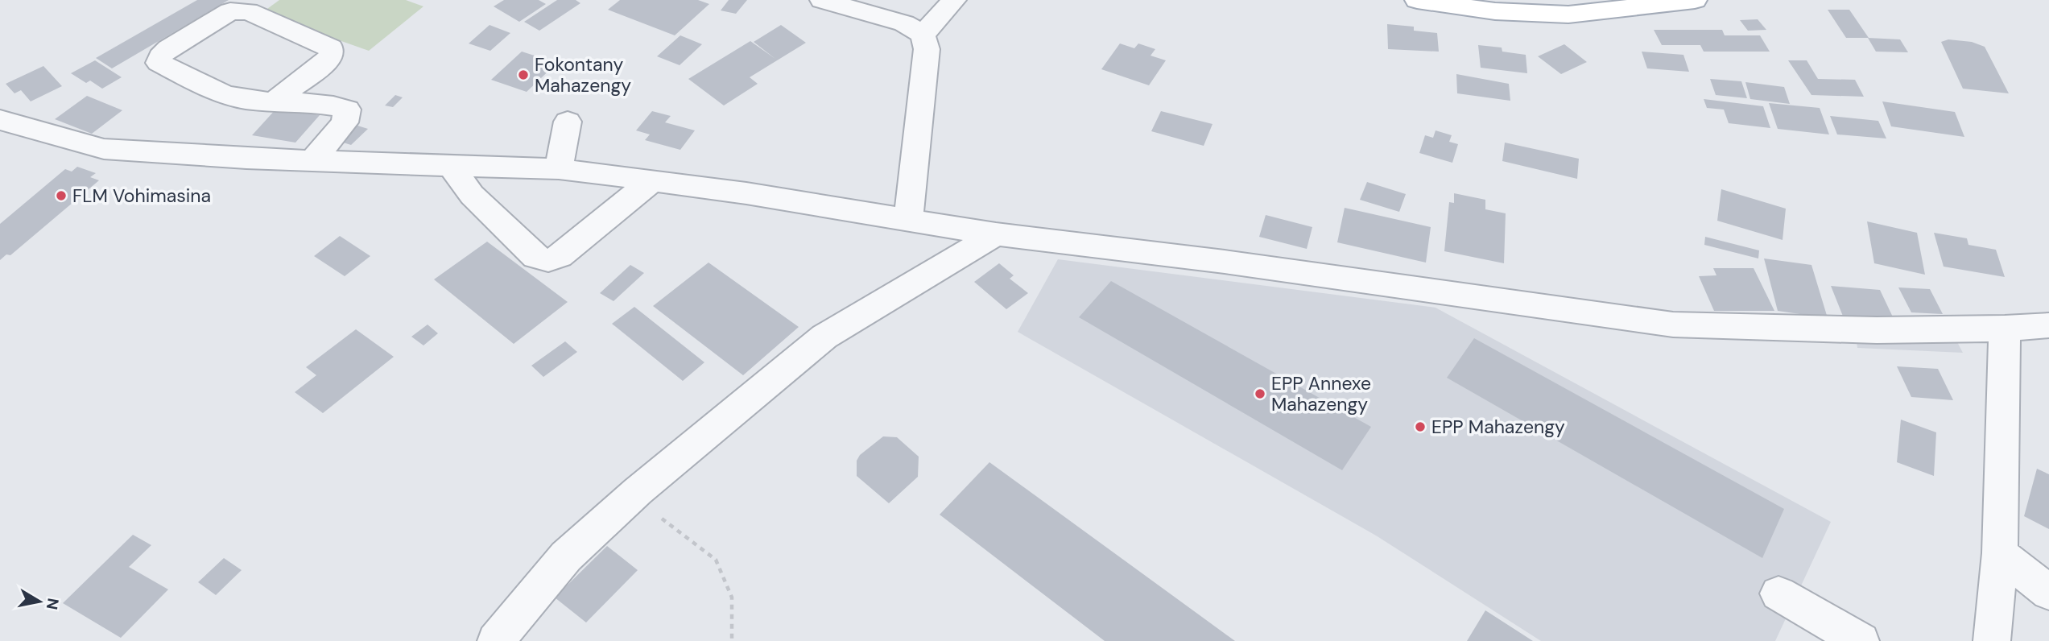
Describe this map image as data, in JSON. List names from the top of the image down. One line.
{"places":["Fokontany Mahazengy","FLM Vohimasina","EPP Annexe Mahazengy","EPP Mahazengy"],"north":"right"}
